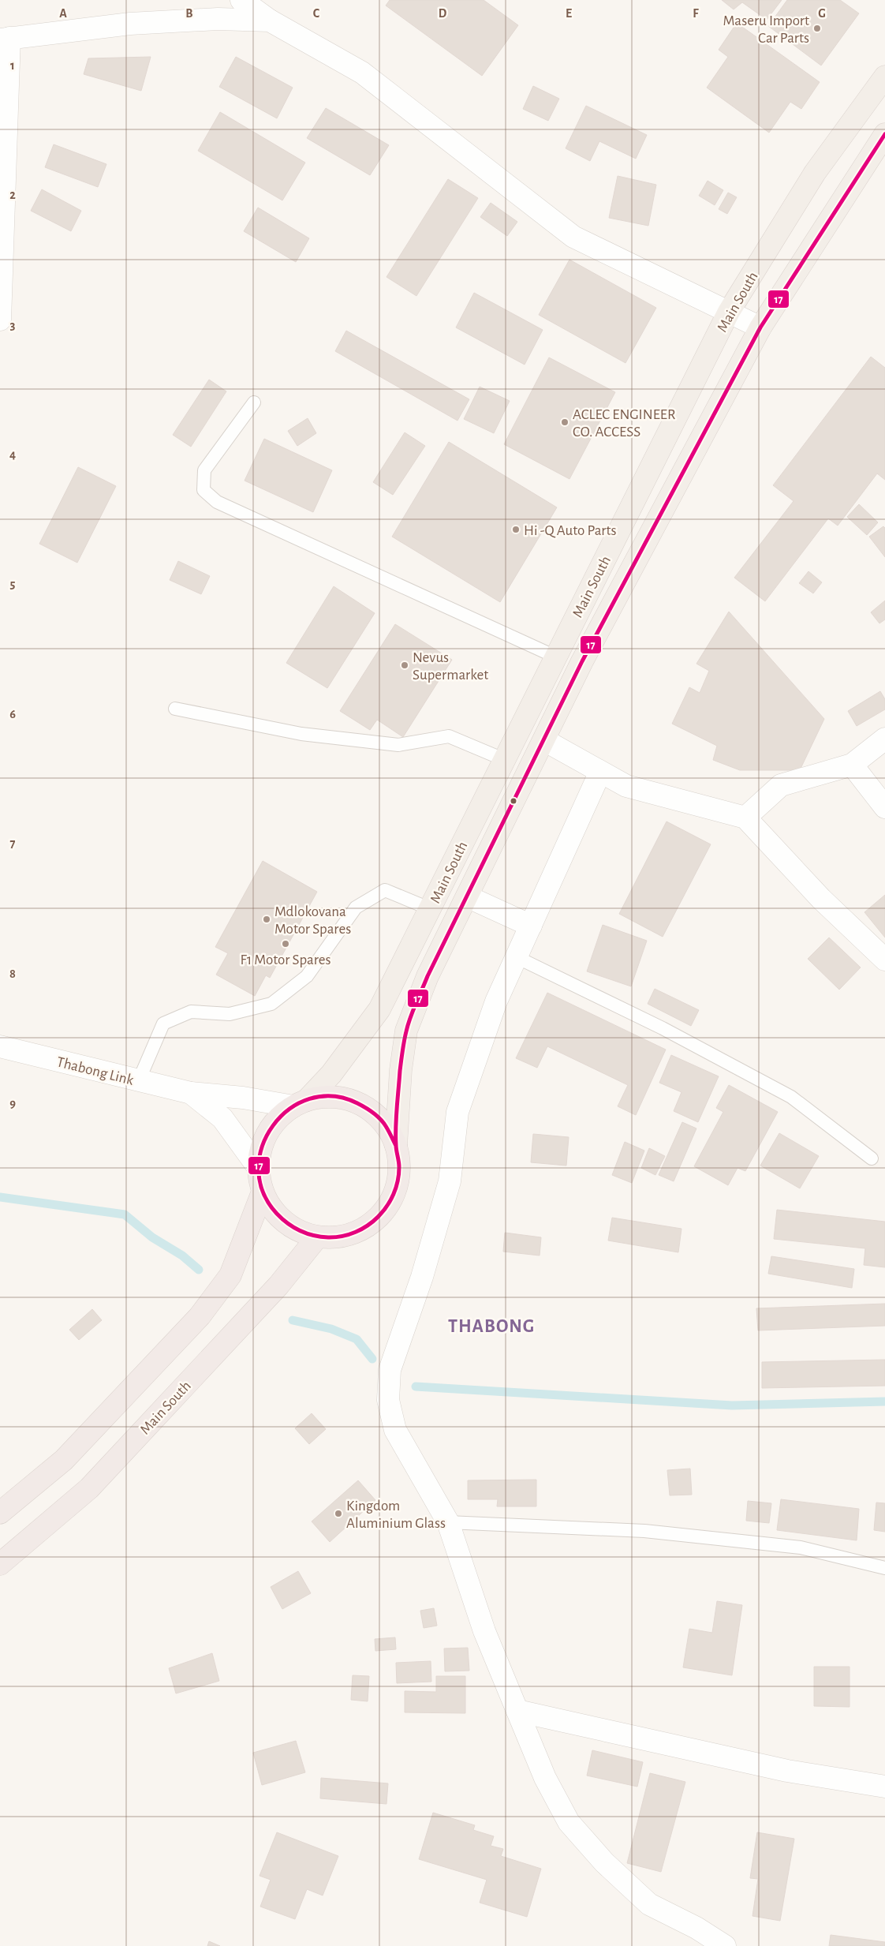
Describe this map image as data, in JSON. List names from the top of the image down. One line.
{"streets":{"highway":["Main South"],"street":["Thabong Link"]},"crossings":[["Main South","Thabong Link"]],"districts":["THABONG"],"places":["Maseru Import Car Parts","ACLEC ENGINEER CO. ACCESS","Hi -Q Auto Parts","Nevus Supermarket","Mdlokovana Motor Spares","F1 Motor Spares","Kingdom Aluminium Glass"],"lines":["transit line 17"],"grid":{"columns":["A","B","C","D","E","F","G"],"rows":["1","2","3","4","5","6","7","8","9"]}}
